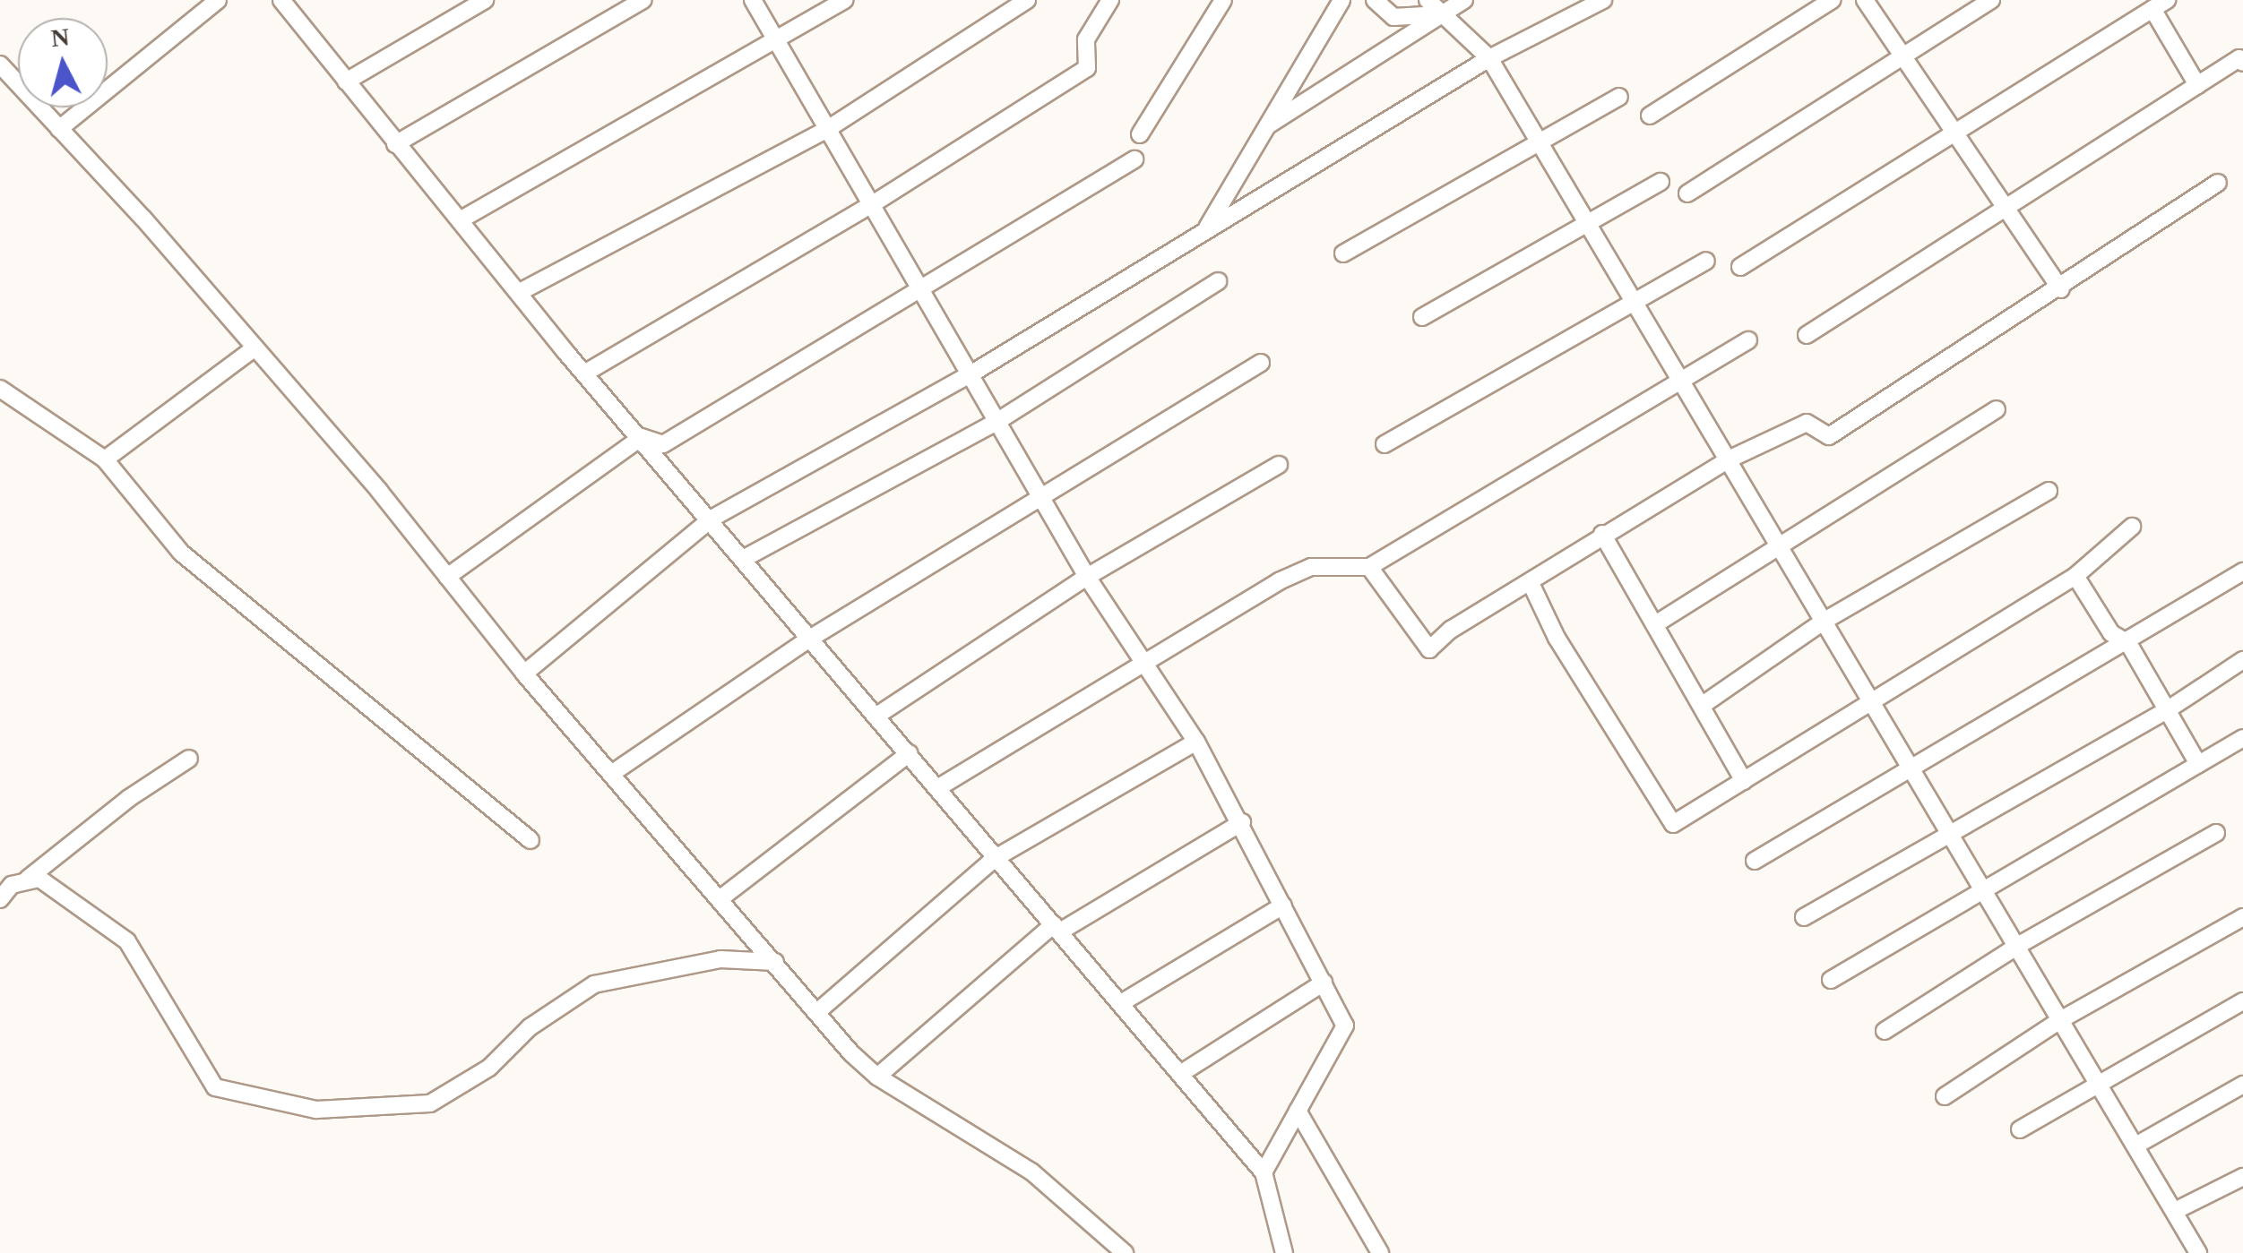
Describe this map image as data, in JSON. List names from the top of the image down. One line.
{"north":"top"}
